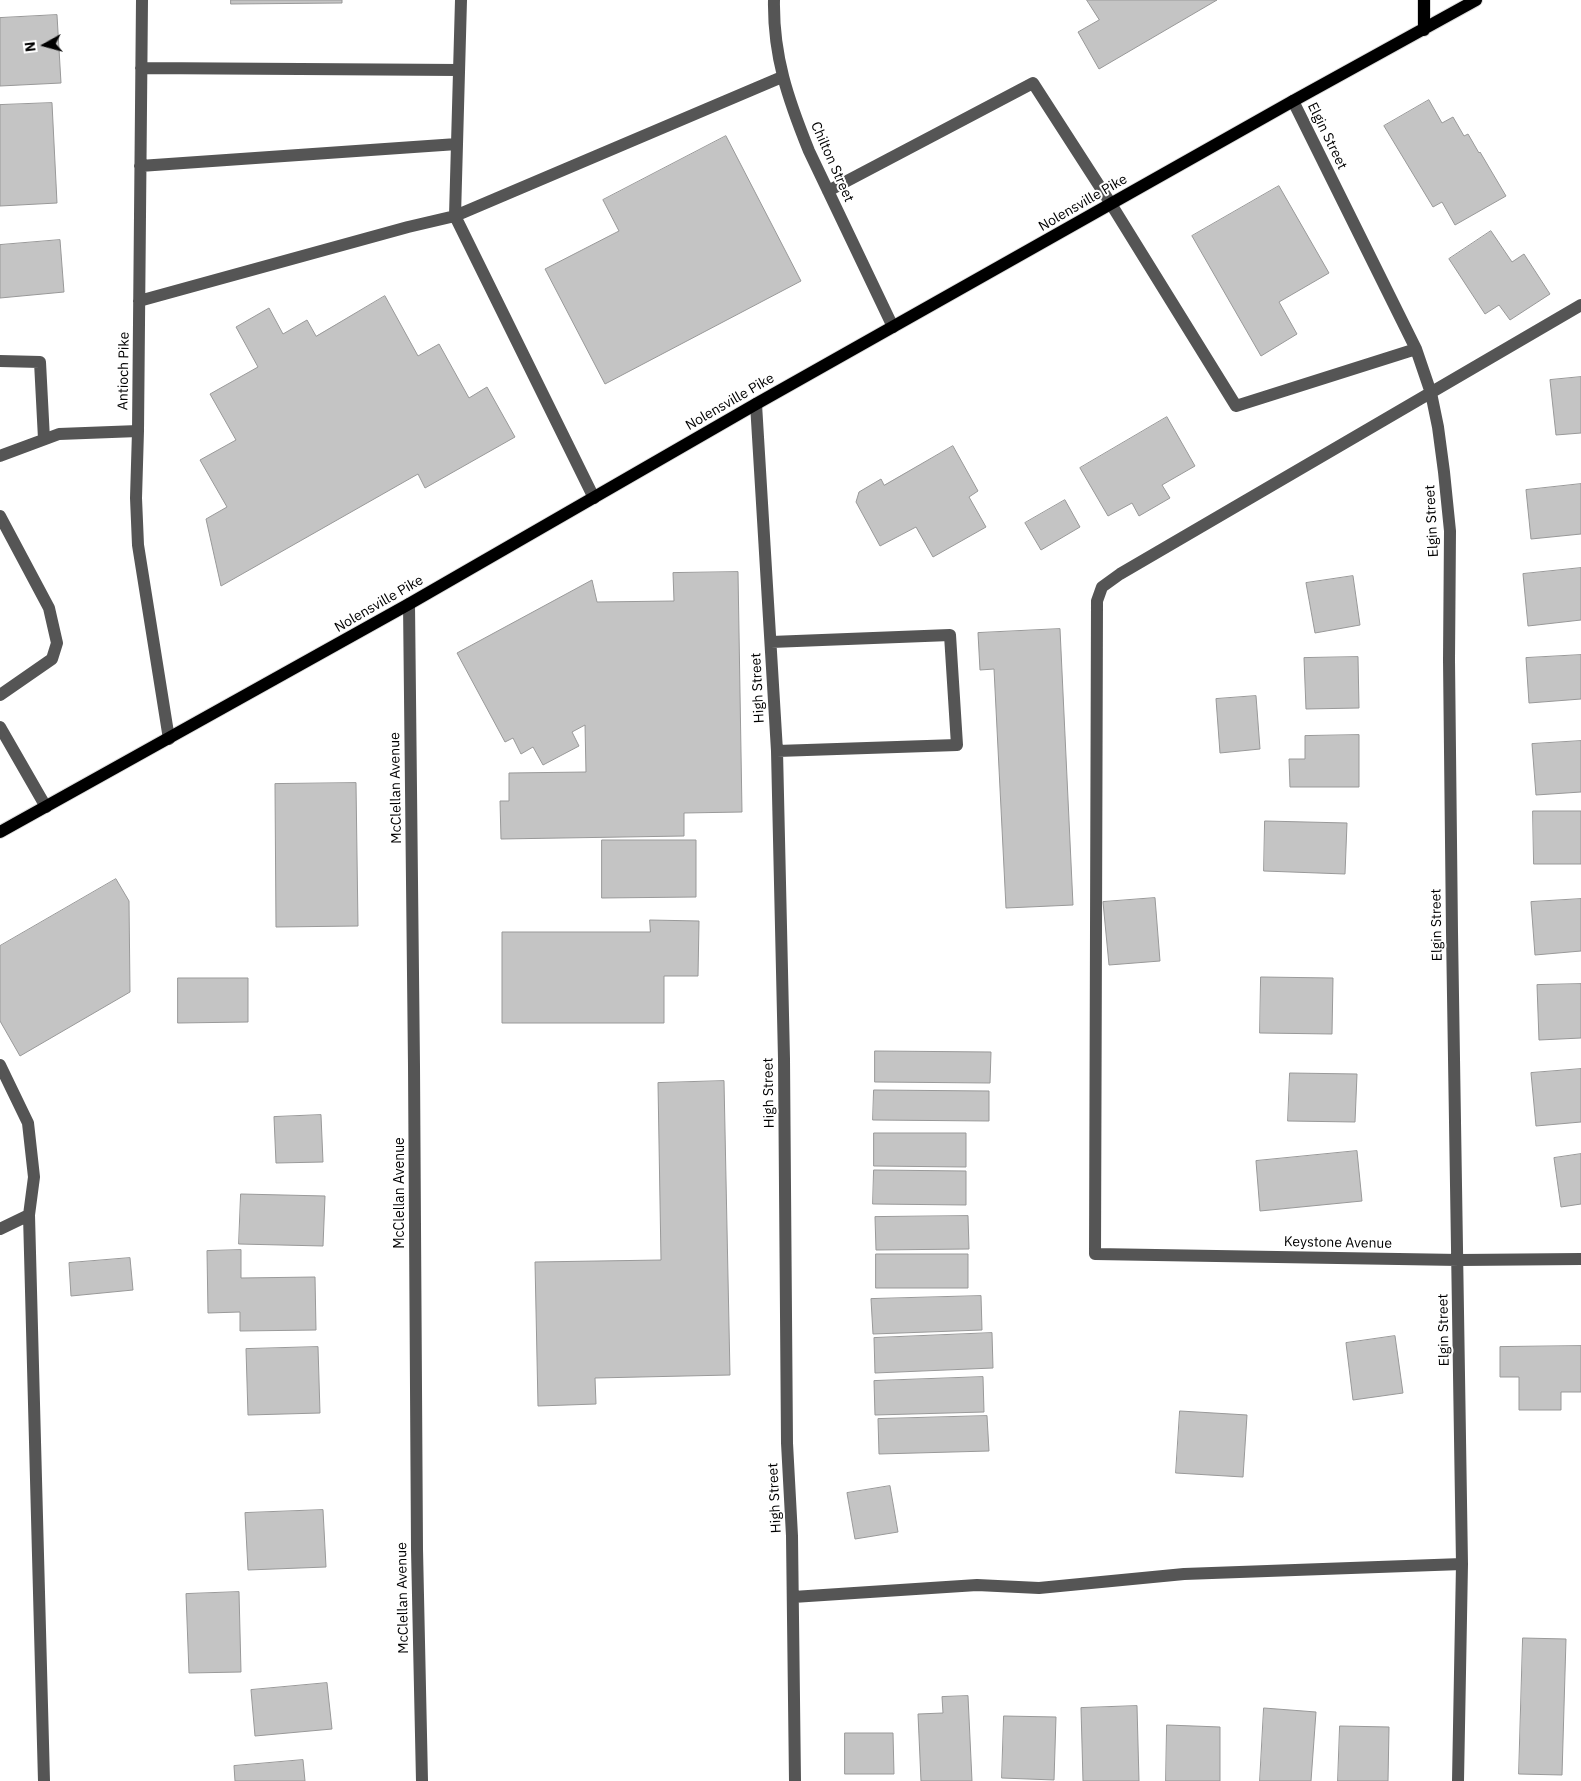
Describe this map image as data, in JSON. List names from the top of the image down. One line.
{"streets":{"main road":["Nolensville Pike"],"street":["Elgin Street","Chilton Street","Antioch Pike","High Street","McClellan Avenue","Keystone Avenue"]},"crossings":[["Elgin Street","Nolensville Pike"],["Elgin Street","Keystone Avenue"],["Chilton Street","Nolensville Pike"],["Nolensville Pike","Antioch Pike"],["Nolensville Pike","High Street"],["Nolensville Pike","McClellan Avenue"]],"north":"left"}
